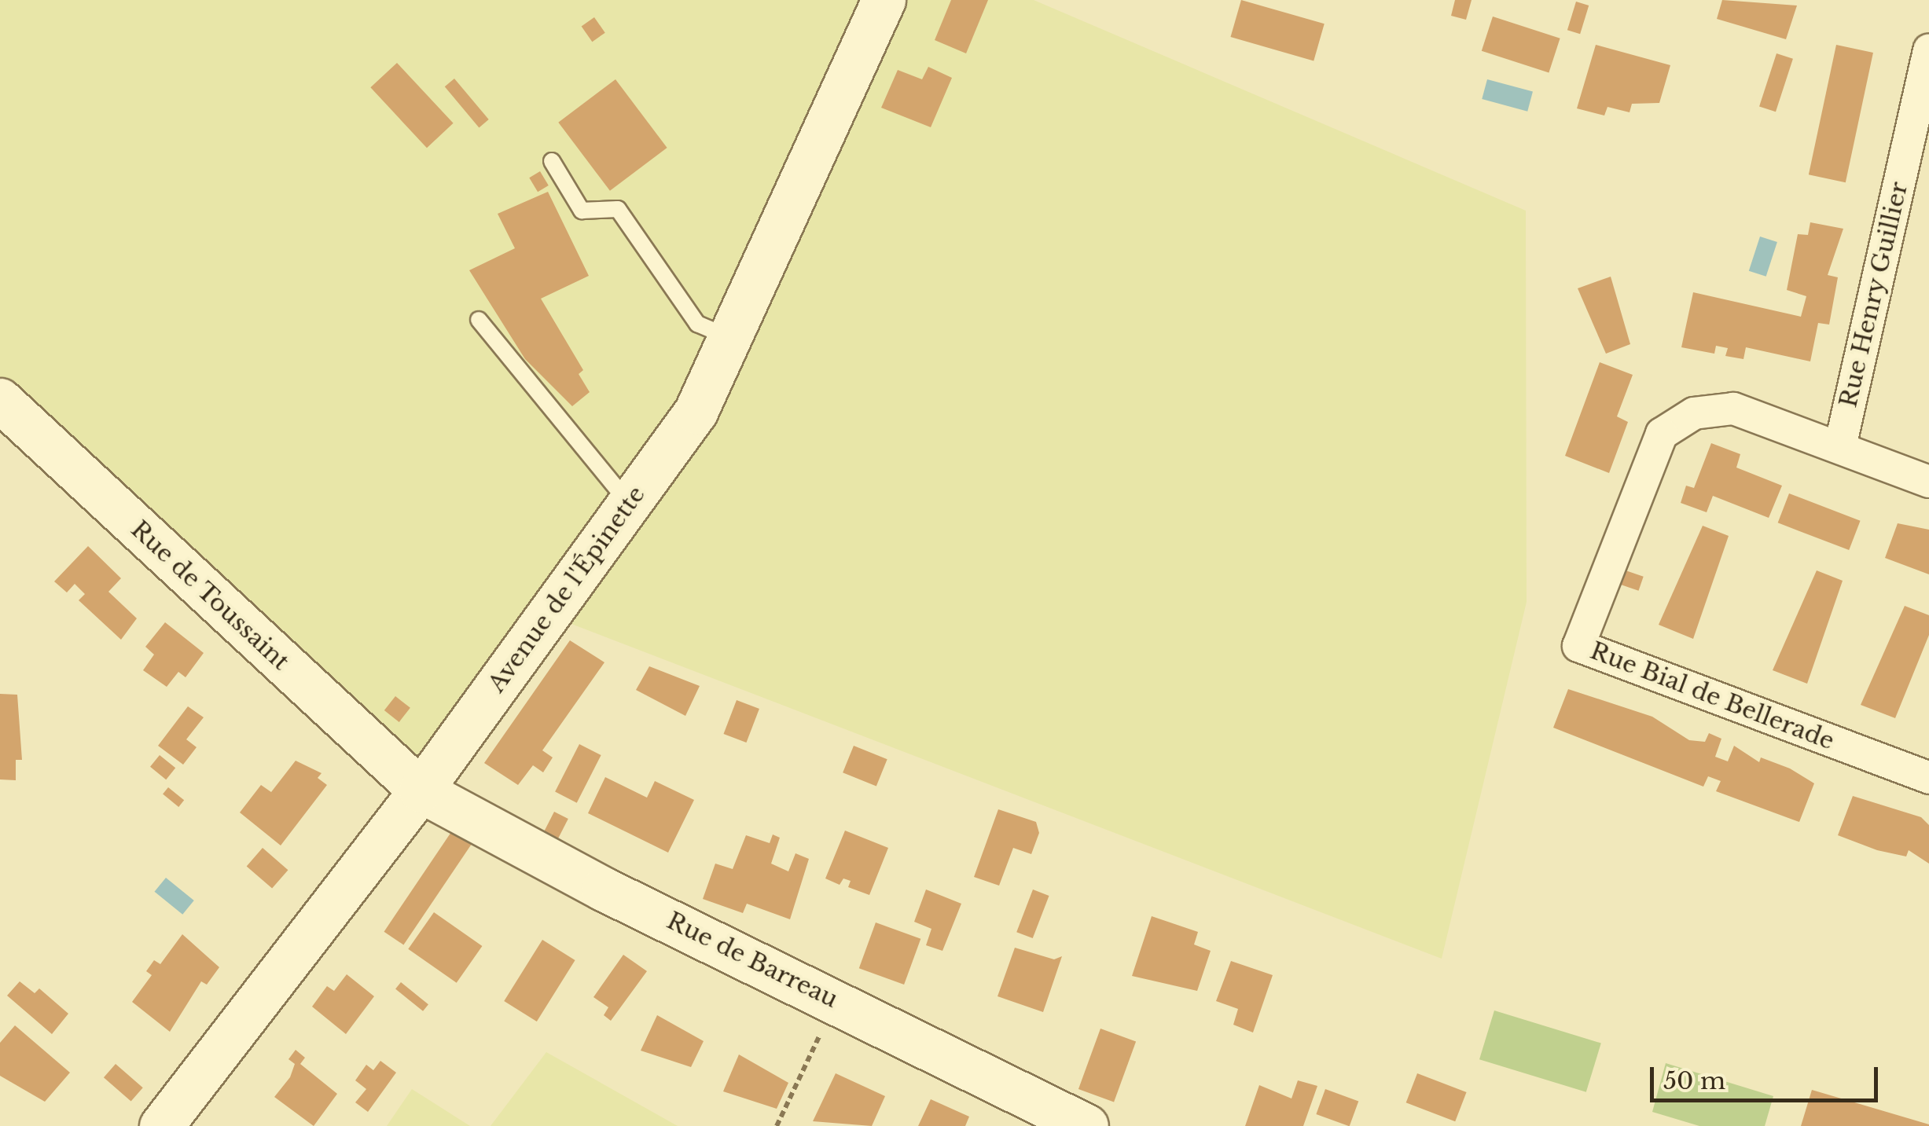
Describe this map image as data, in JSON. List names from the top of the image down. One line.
{"streets":{"street":["Rue Henry Guillier","Avenue de l'Épinette","Rue de Toussaint","Rue Bial de Bellerade","Rue de Barreau"]},"crossings":[["Rue Henry Guillier","Rue Bial de Bellerade"],["Avenue de l'Épinette","Rue de Toussaint"],["Avenue de l'Épinette","Rue de Barreau"],["Rue de Toussaint","Rue de Barreau"]],"scale_bar":"50 m"}
